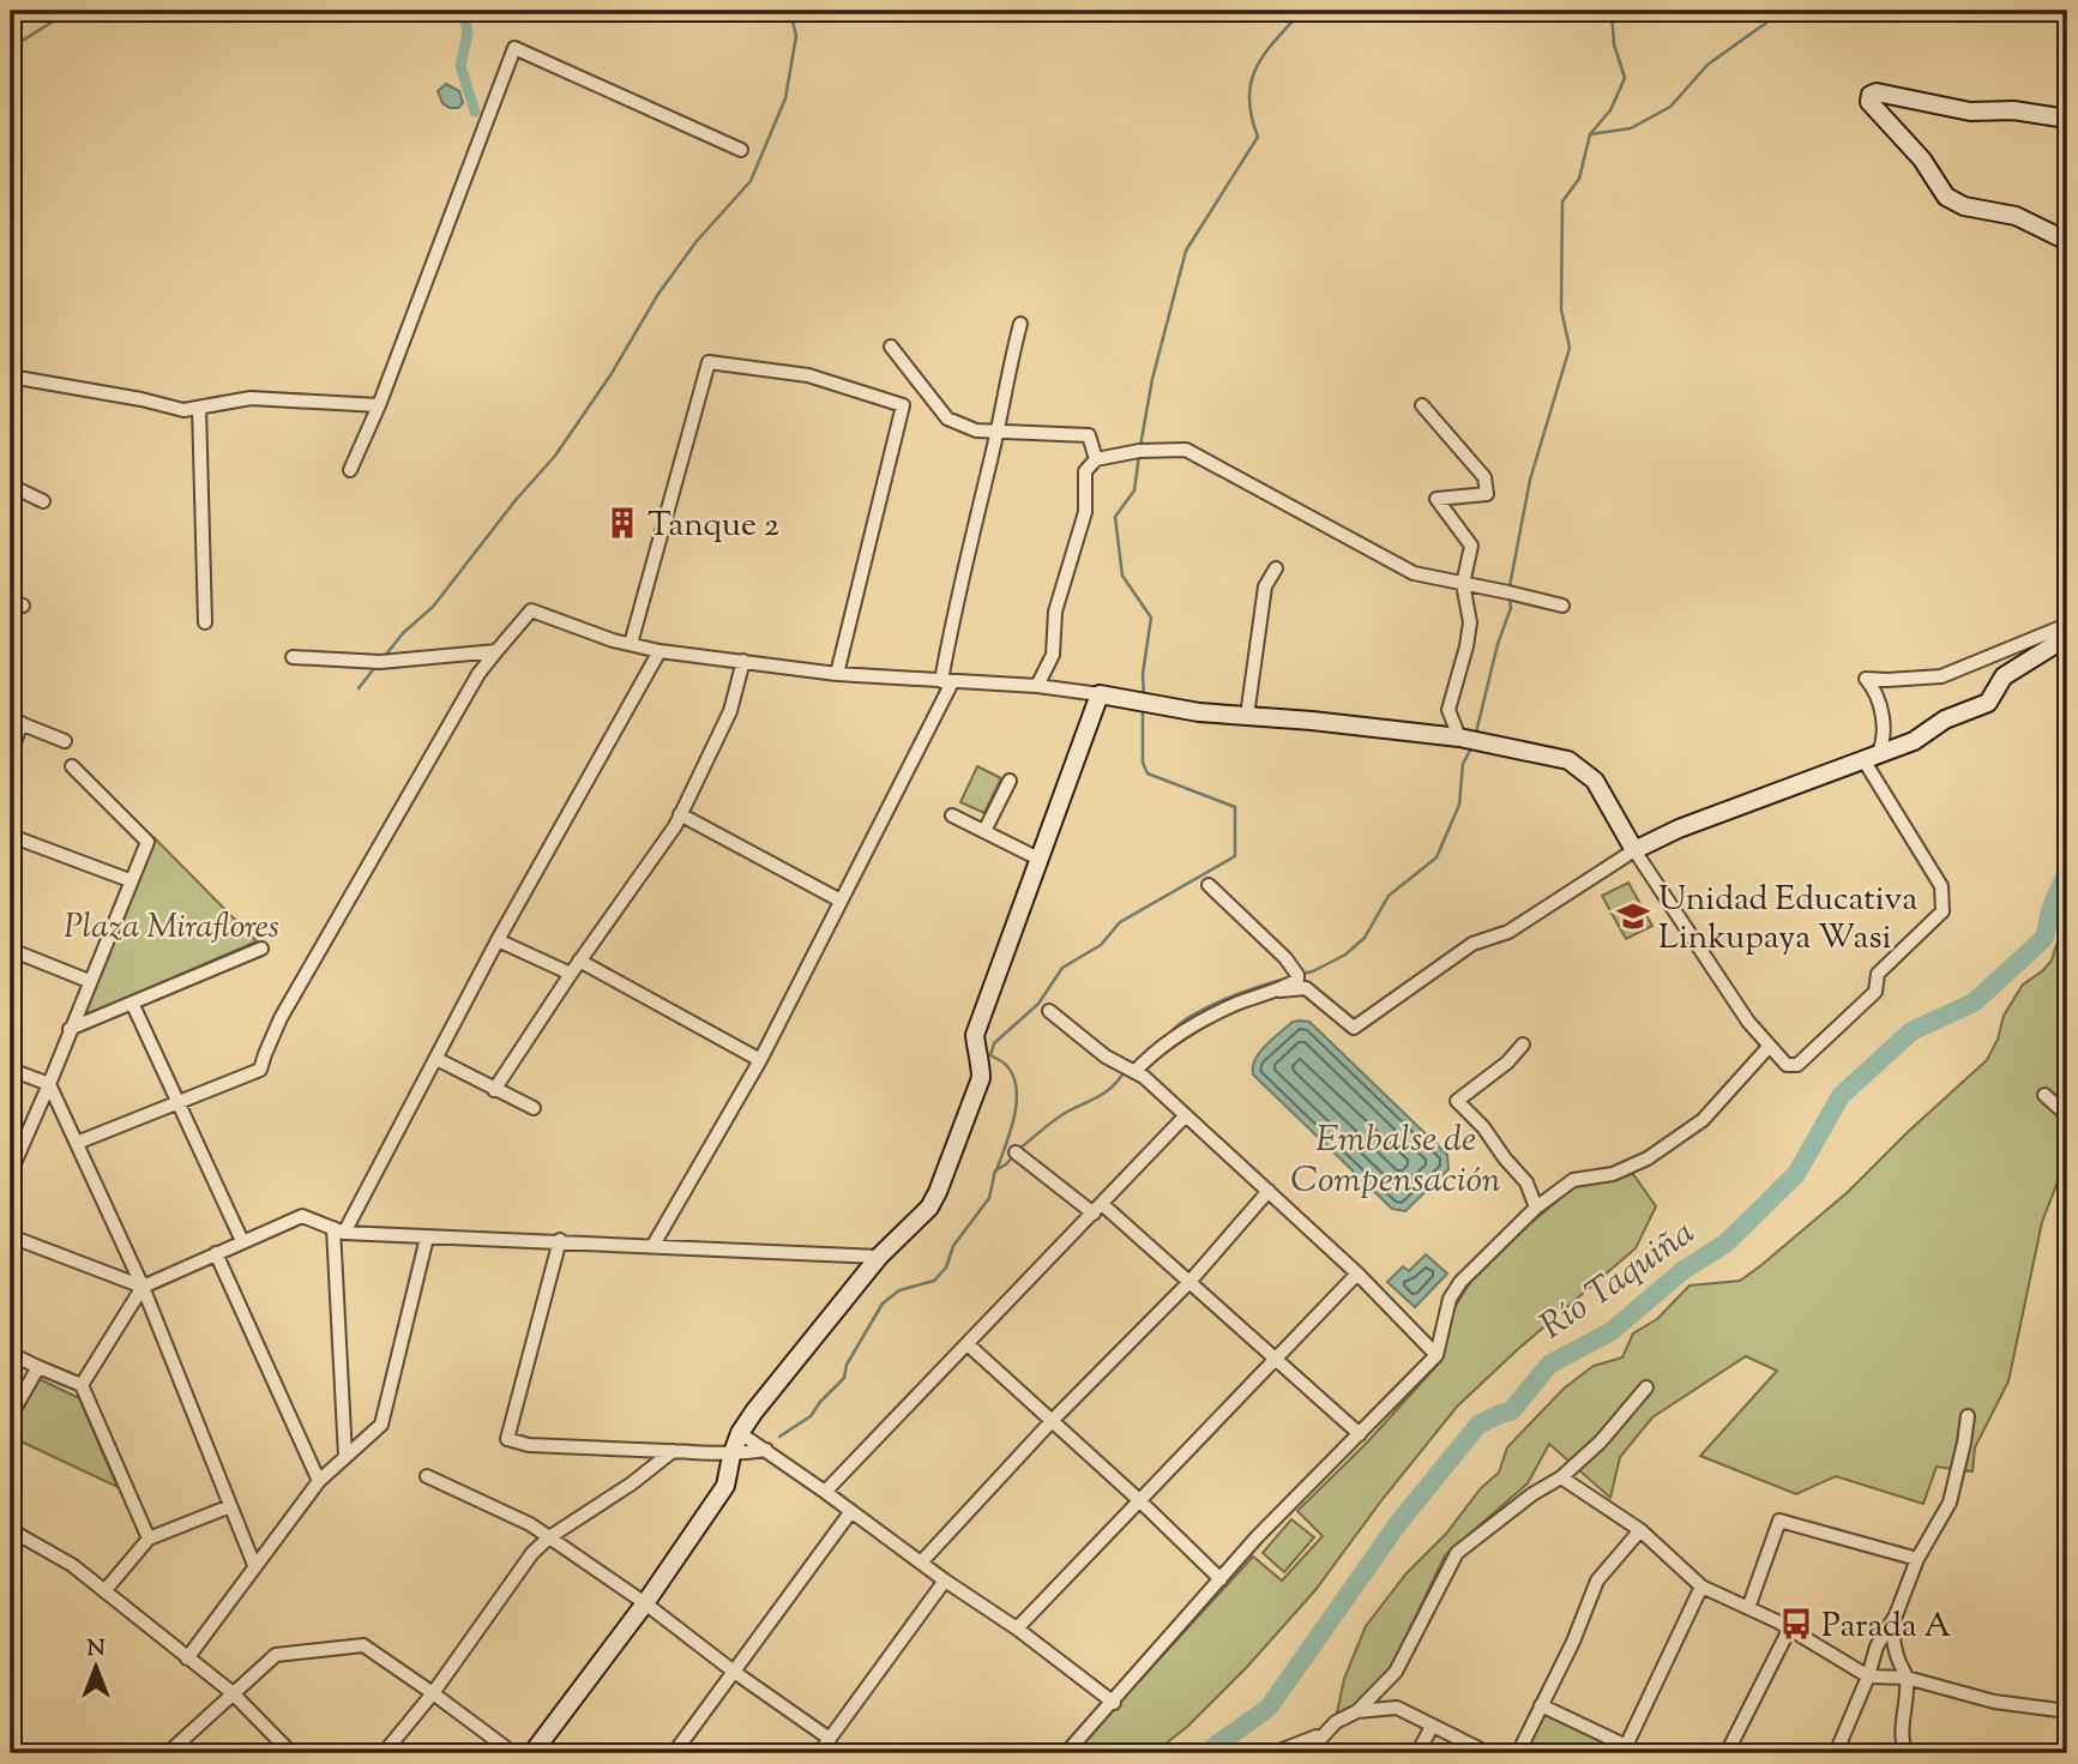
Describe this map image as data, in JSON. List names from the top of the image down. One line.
{"water":["Embalse de Compensación","Río Taquiña"],"parks":["Plaza Miraflores"],"places":{"building":["Tanque 2"],"school or university":["Unidad Educativa Linkupaya Wasi"],"bus stop":["Parada A"]},"north":"top"}
